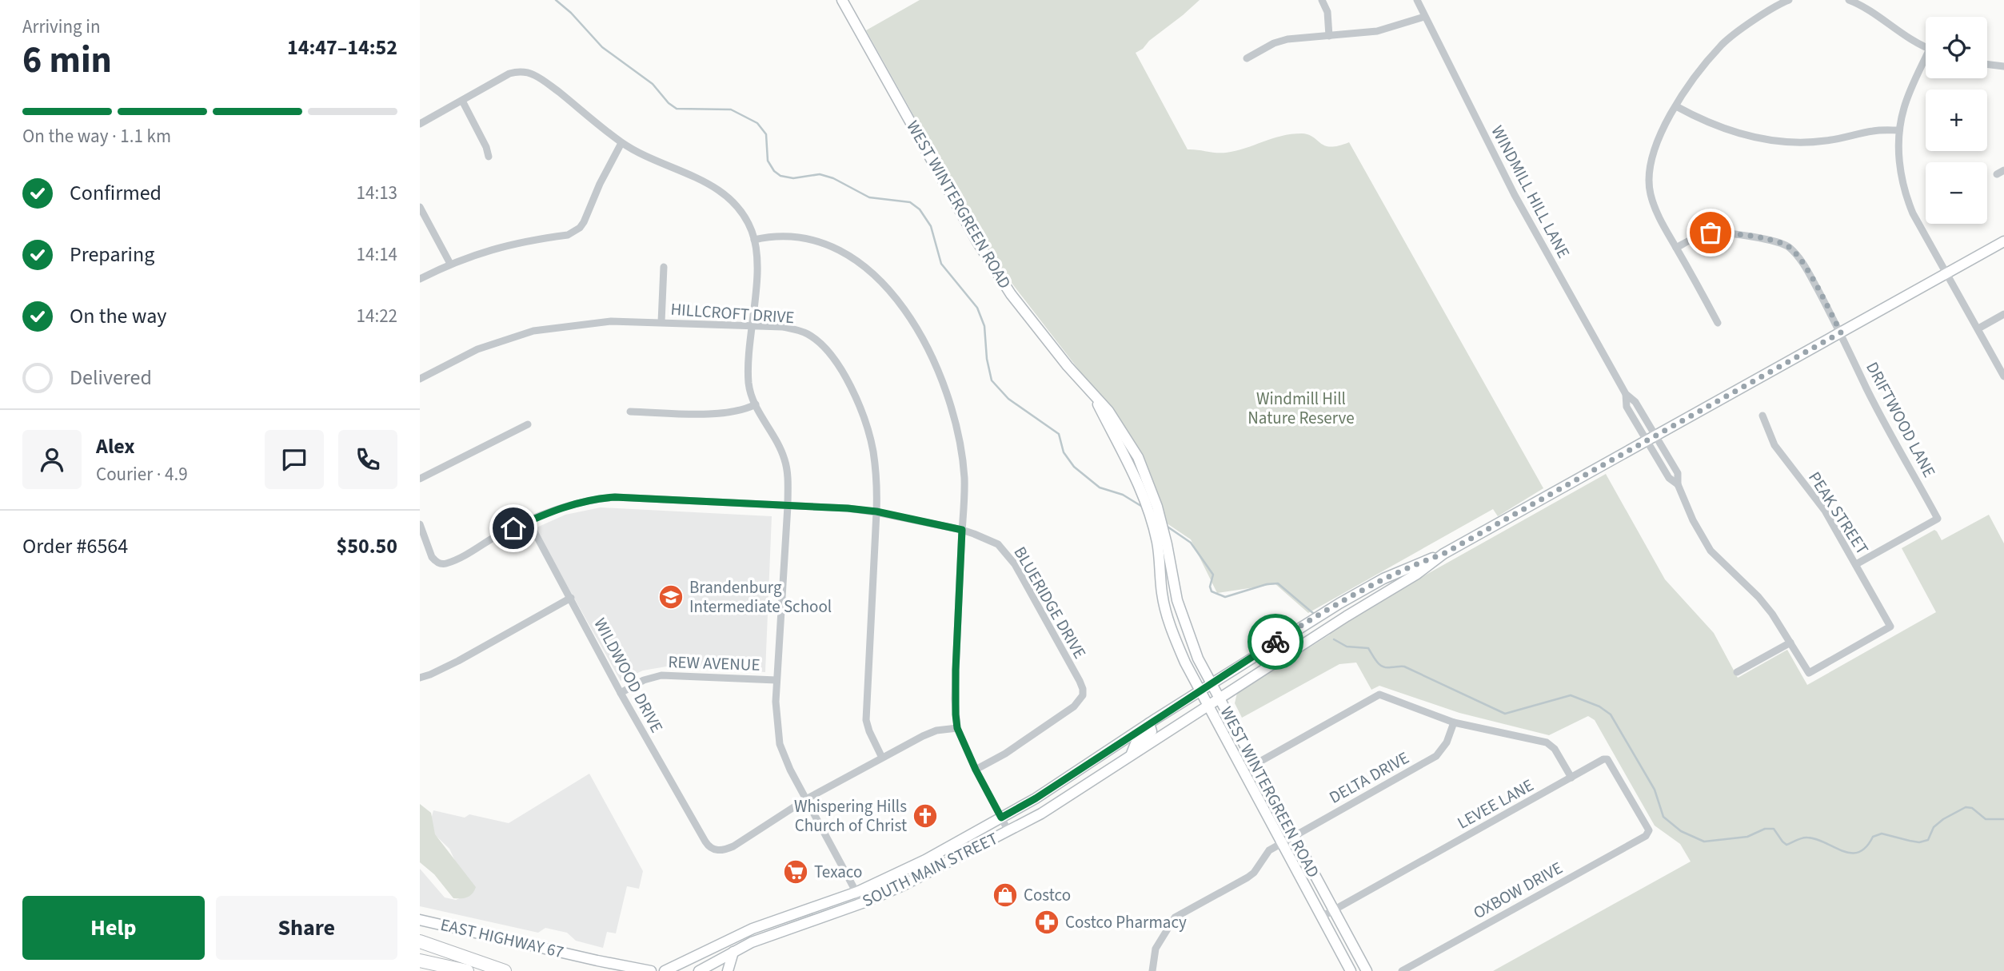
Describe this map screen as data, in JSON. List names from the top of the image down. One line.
{"streets":{"street":["WINDMILL HILL LANE","WEST WINTERGREEN ROAD","HILLCROFT DRIVE","DRIFTWOOD LANE","PEAK STREET","BLUERIDGE DRIVE","REW AVENUE","WILDWOOD DRIVE","DELTA DRIVE","LEVEE LANE","SOUTH MAIN STREET","OXBOW DRIVE","EAST HIGHWAY 67"]},"crossings":[["WINDMILL HILL LANE","PEAK STREET"],["WEST WINTERGREEN ROAD","DELTA DRIVE"],["WEST WINTERGREEN ROAD","LEVEE LANE"],["WEST WINTERGREEN ROAD","SOUTH MAIN STREET"],["HILLCROFT DRIVE","BLUERIDGE DRIVE"],["DRIFTWOOD LANE","PEAK STREET"],["BLUERIDGE DRIVE","WILDWOOD DRIVE"],["REW AVENUE","WILDWOOD DRIVE"],["LEVEE LANE","OXBOW DRIVE"]],"parks":["Windmill Hill Nature Reserve"],"places":{"school or university":["Brandenburg Intermediate School"],"church":["Whispering Hills Church of Christ"],"supermarket":["Texaco"],"shop":["Costco"],"pharmacy":["Costco Pharmacy"]},"page":{"heading":["6 min","Arriving in","14:47–14:52"],"panel":["Alex","Courier · 4.9","Order #6564","$50.50"],"map_buttons":["+","−"],"bar":"On the way · 1.1 km","list":[["Confirmed","14:13"],["Preparing","14:14"],["On the way","14:22"],"Delivered"],"buttons":["Help","Share"]}}
